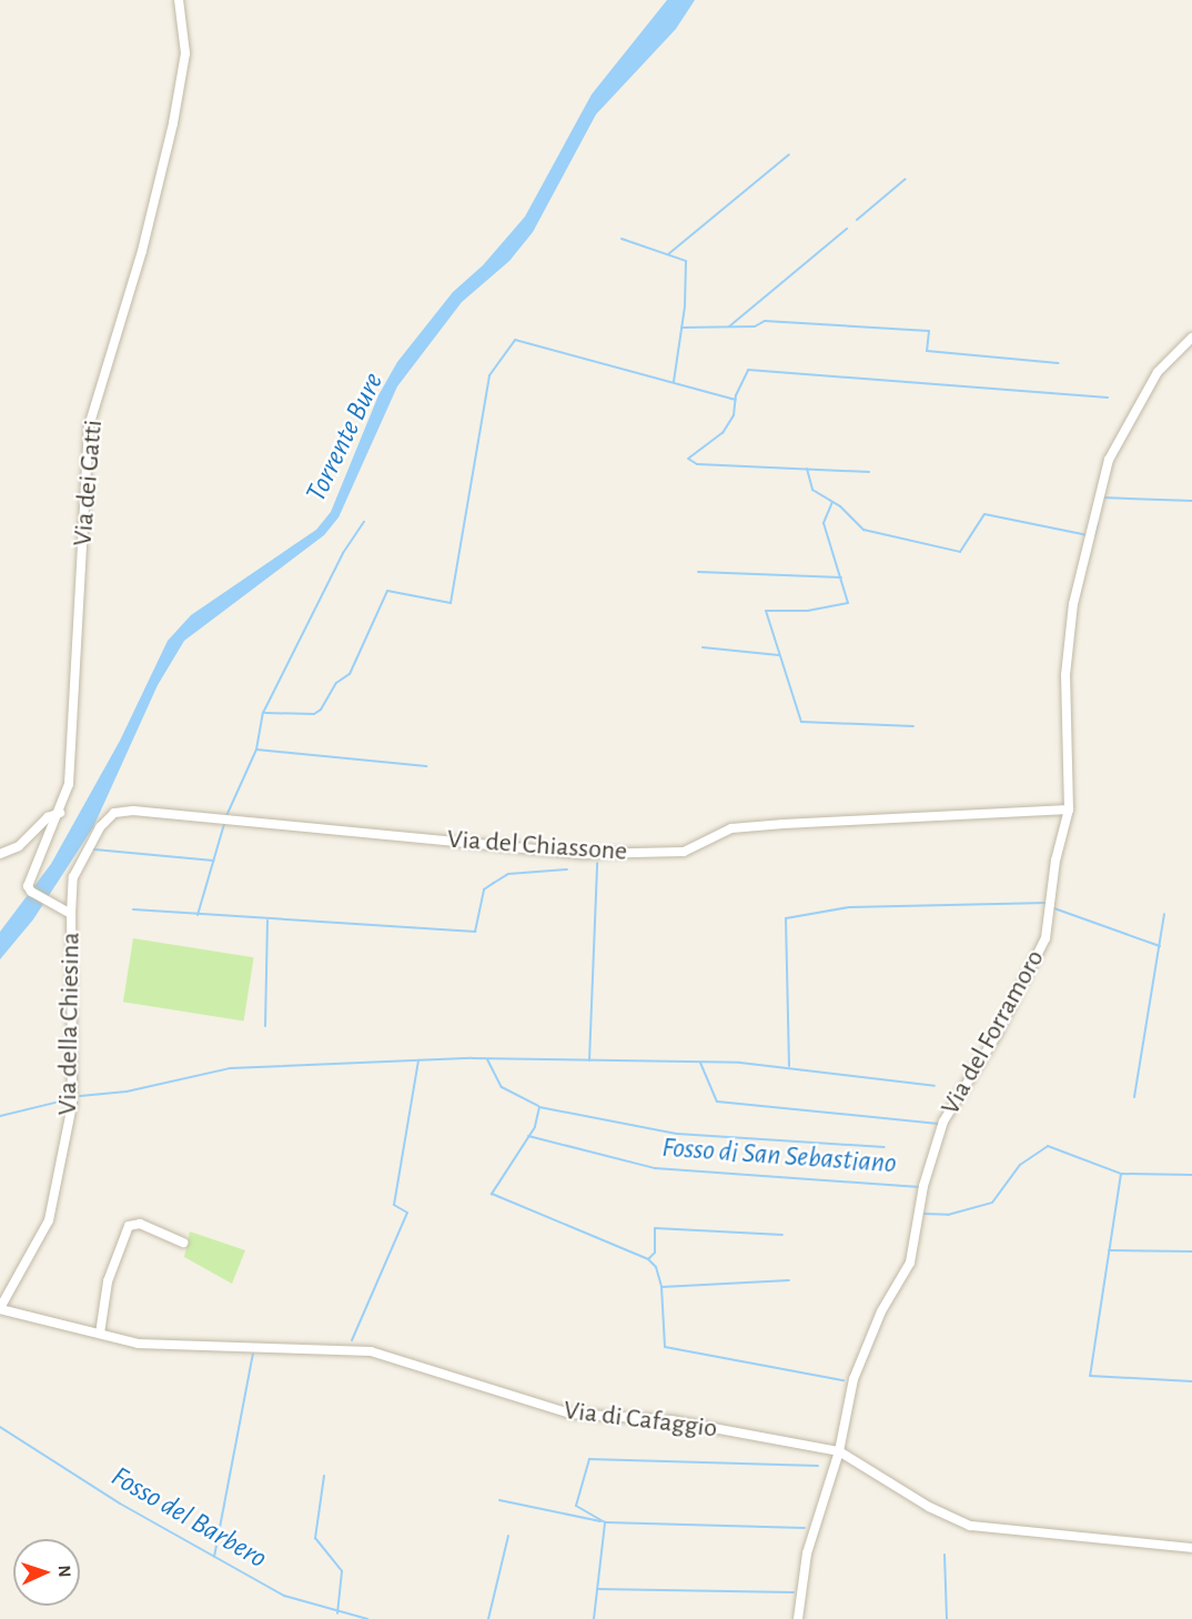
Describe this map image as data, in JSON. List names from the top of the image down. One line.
{"streets":{"street":["Via dei Gatti","Via del Chiassone","Via della Chiesina","Via del Forramoro","Via di Cafaggio"]},"crossings":[["Via dei Gatti","Via della Chiesina"],["Via del Chiassone","Via della Chiesina"],["Via del Chiassone","Via del Forramoro"],["Via della Chiesina","Via di Cafaggio"],["Via del Forramoro","Via di Cafaggio"]],"water":["Torrente Bure","Fosso di San Sebastiano","Fosso del Barbero"],"north":"right"}
